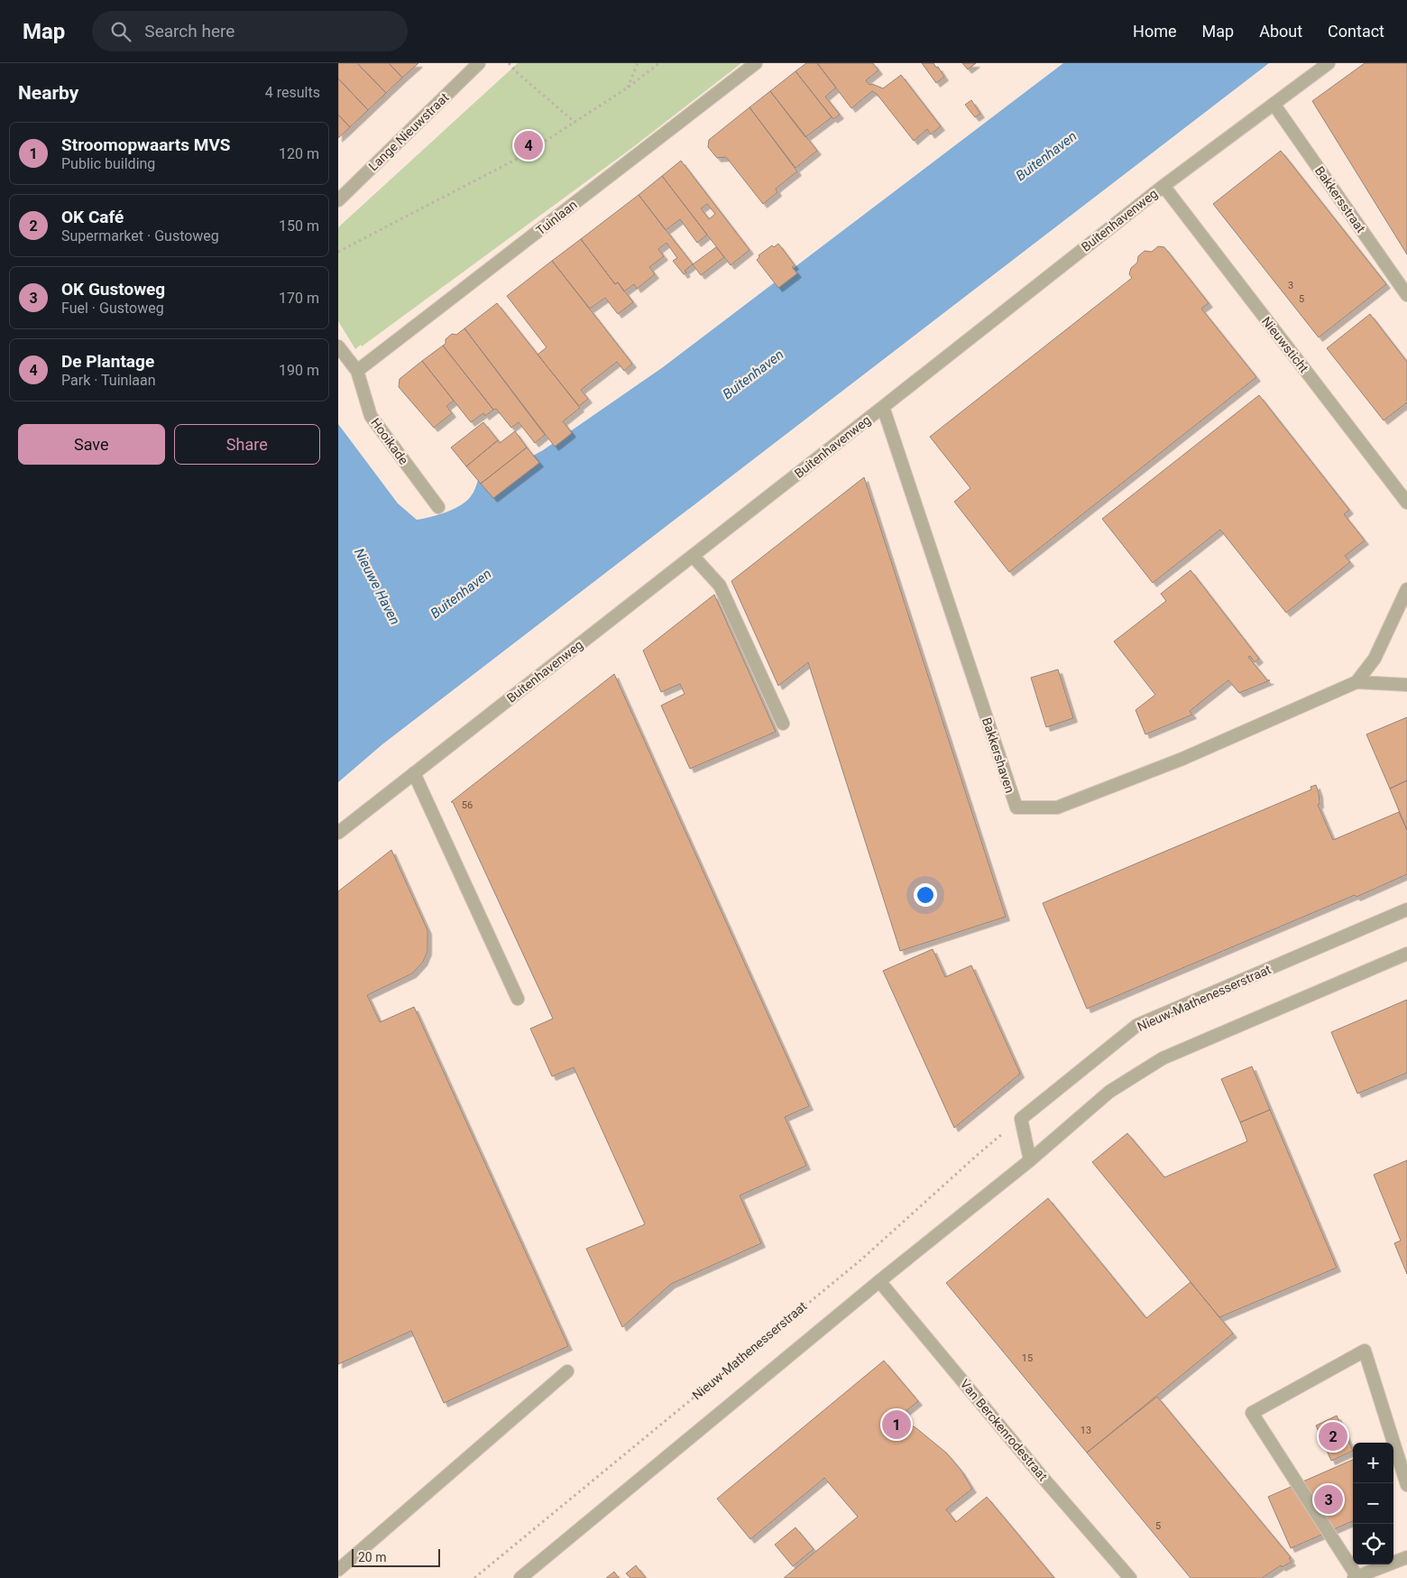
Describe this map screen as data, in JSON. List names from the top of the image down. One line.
{"streets":{"street":["Lange Nieuwstraat","Bakkersstraat","Tuinlaan","Buitenhavenweg","Nieuwsticht","Hooikade","Bakkershaven","Nieuw-Mathenesserstraat","Van Berckenrodestraat"]},"crossings":[["Bakkersstraat","Buitenhavenweg"],["Tuinlaan","Hooikade"],["Buitenhavenweg","Nieuwsticht"],["Buitenhavenweg","Bakkershaven"]],"water":["Buitenhaven","Nieuwe Haven"],"house_numbers":["3","5","56","15","13","5"],"scale_bar":"20 m","page":{"header":"Map","search":"Search here","nav":["Home","Map","About","Contact"],"heading":["Nearby","4 results"],"list":[{"mark":"1","name":"Stroomopwaarts MVS","note":"Public building","value":"120 m"},{"mark":"2","name":"OK Café","note":"Supermarket · Gustoweg","value":"150 m"},{"mark":"3","name":"OK Gustoweg","note":"Fuel · Gustoweg","value":"170 m"},{"mark":"4","name":"De Plantage","note":"Park · Tuinlaan","value":"190 m"}],"pins":["4","1","2","3"],"buttons":["Save","Share"],"map_buttons":["+","−"],"scale":"20 m"}}
